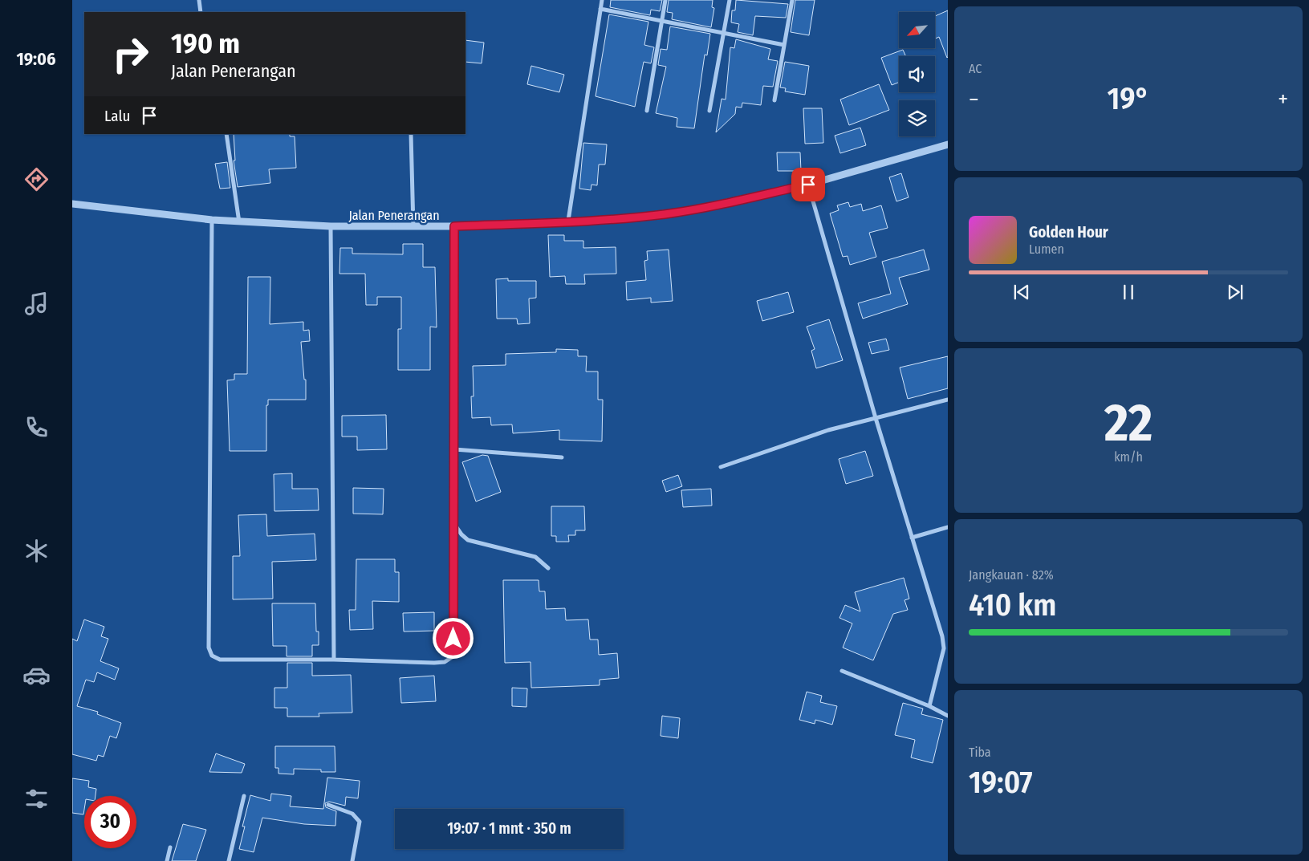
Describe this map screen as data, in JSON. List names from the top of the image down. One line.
{"streets":{"street":["Jalan Penerangan"]},"north":"bottom left","page":{"tabs":"19:06","tile":["AC",["22","km/h"],["Jangkauan · 82%","410 km"],["Tiba","19:07"]],"turn":["190 m","Jalan Penerangan"],"heat":["−","19°","+"],"then":"Lalu","song":["Golden Hour","Lumen"],"limit":"30","trip":"19:07 · 1 mnt · 350 m"}}
